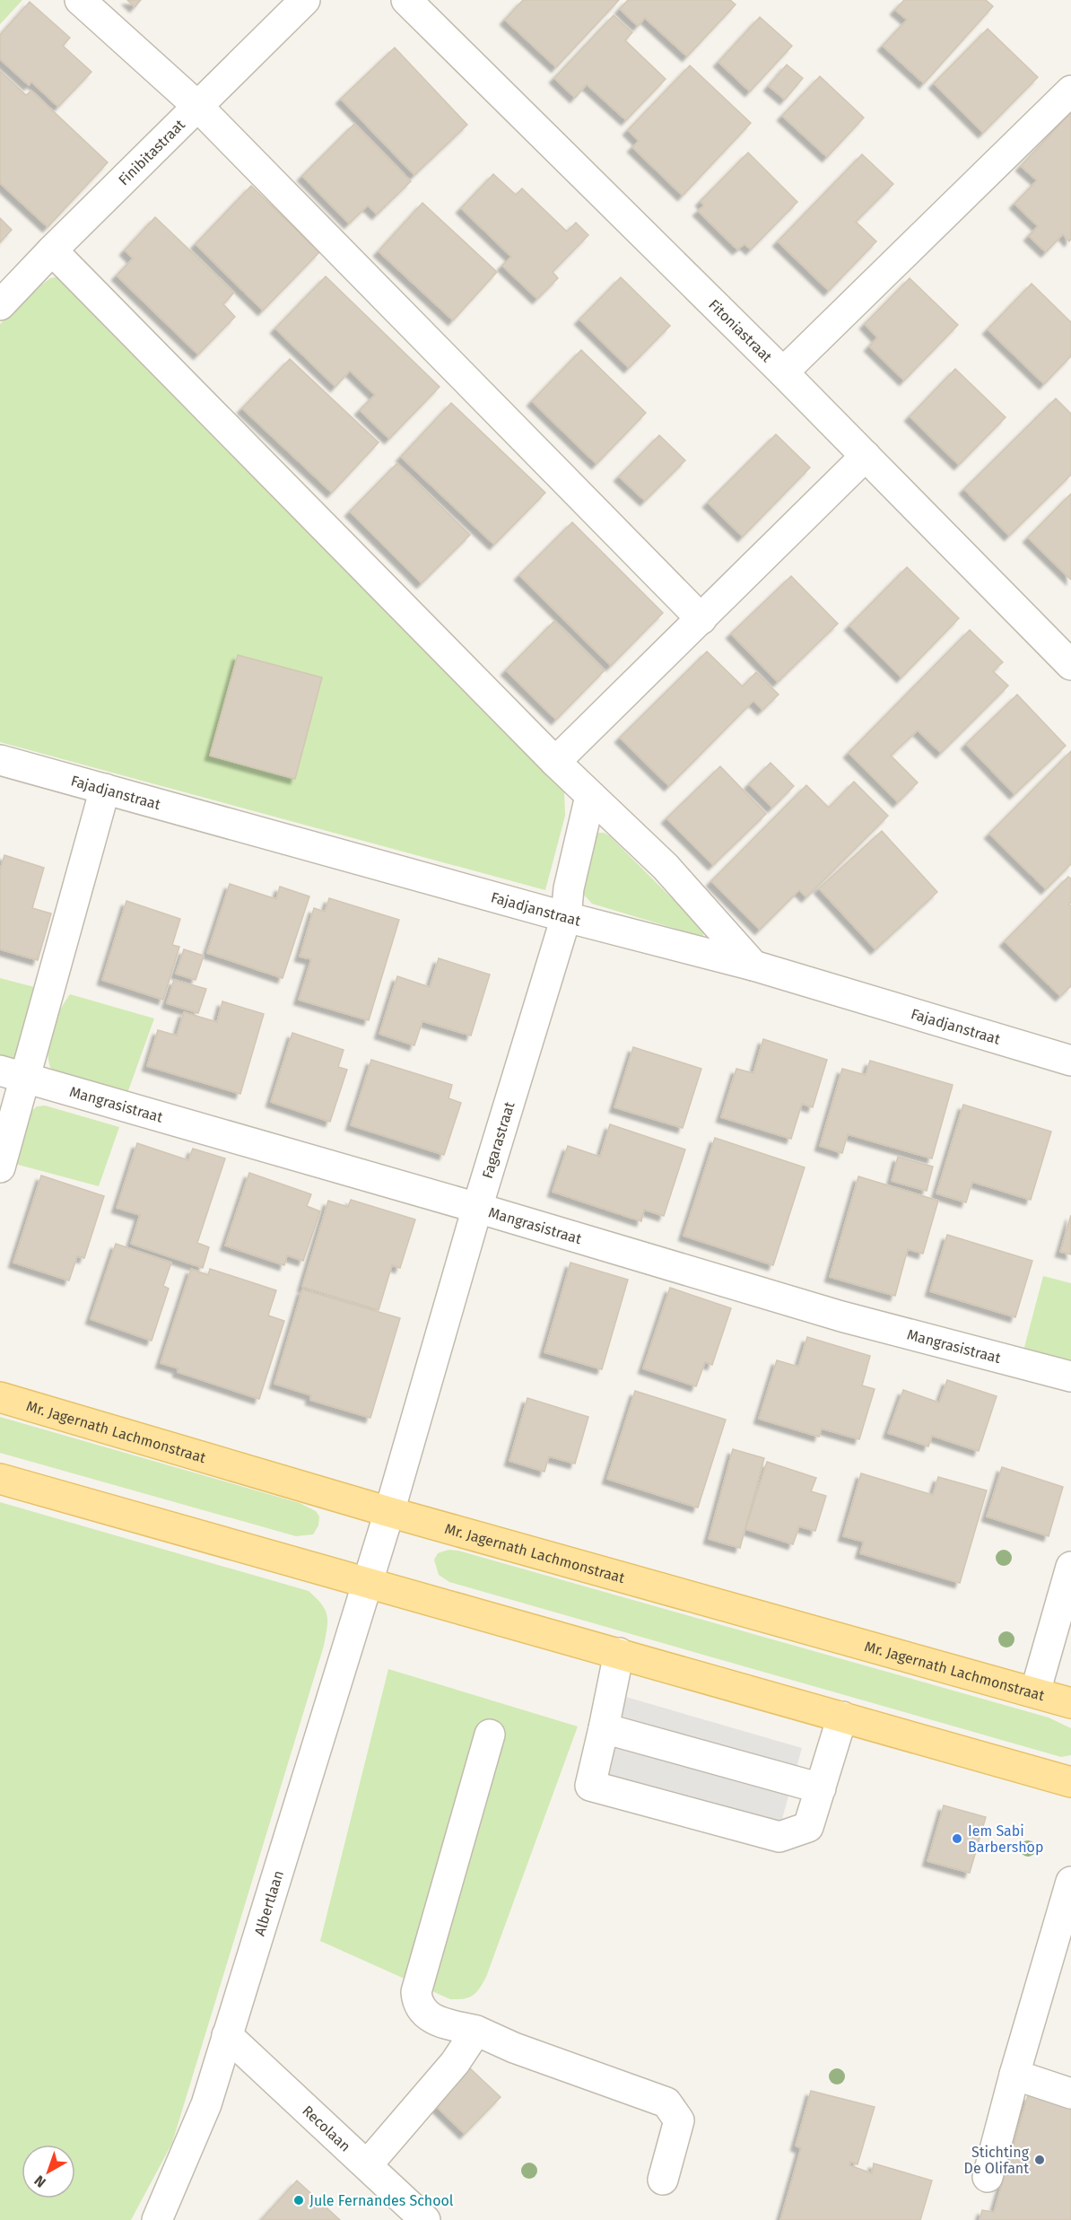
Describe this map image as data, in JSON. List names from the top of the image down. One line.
{"streets":{"main road":["Mr. Jagernath Lachmonstraat"],"street":["Finibitastraat","Fitoniastraat","Fajadjanstraat","Mangrasistraat","Fagarastraat","Albertlaan","Recolaan"]},"crossings":[["Fajadjanstraat","Fagarastraat"],["Mangrasistraat","Fagarastraat"],["Fagarastraat","Mr. Jagernath Lachmonstraat"],["Fagarastraat","Albertlaan"],["Mr. Jagernath Lachmonstraat","Albertlaan"],["Albertlaan","Recolaan"]],"places":["Iem Sabi Barbershop","Stichting De Olifant","Jule Fernandes School"],"north":"bottom left"}
